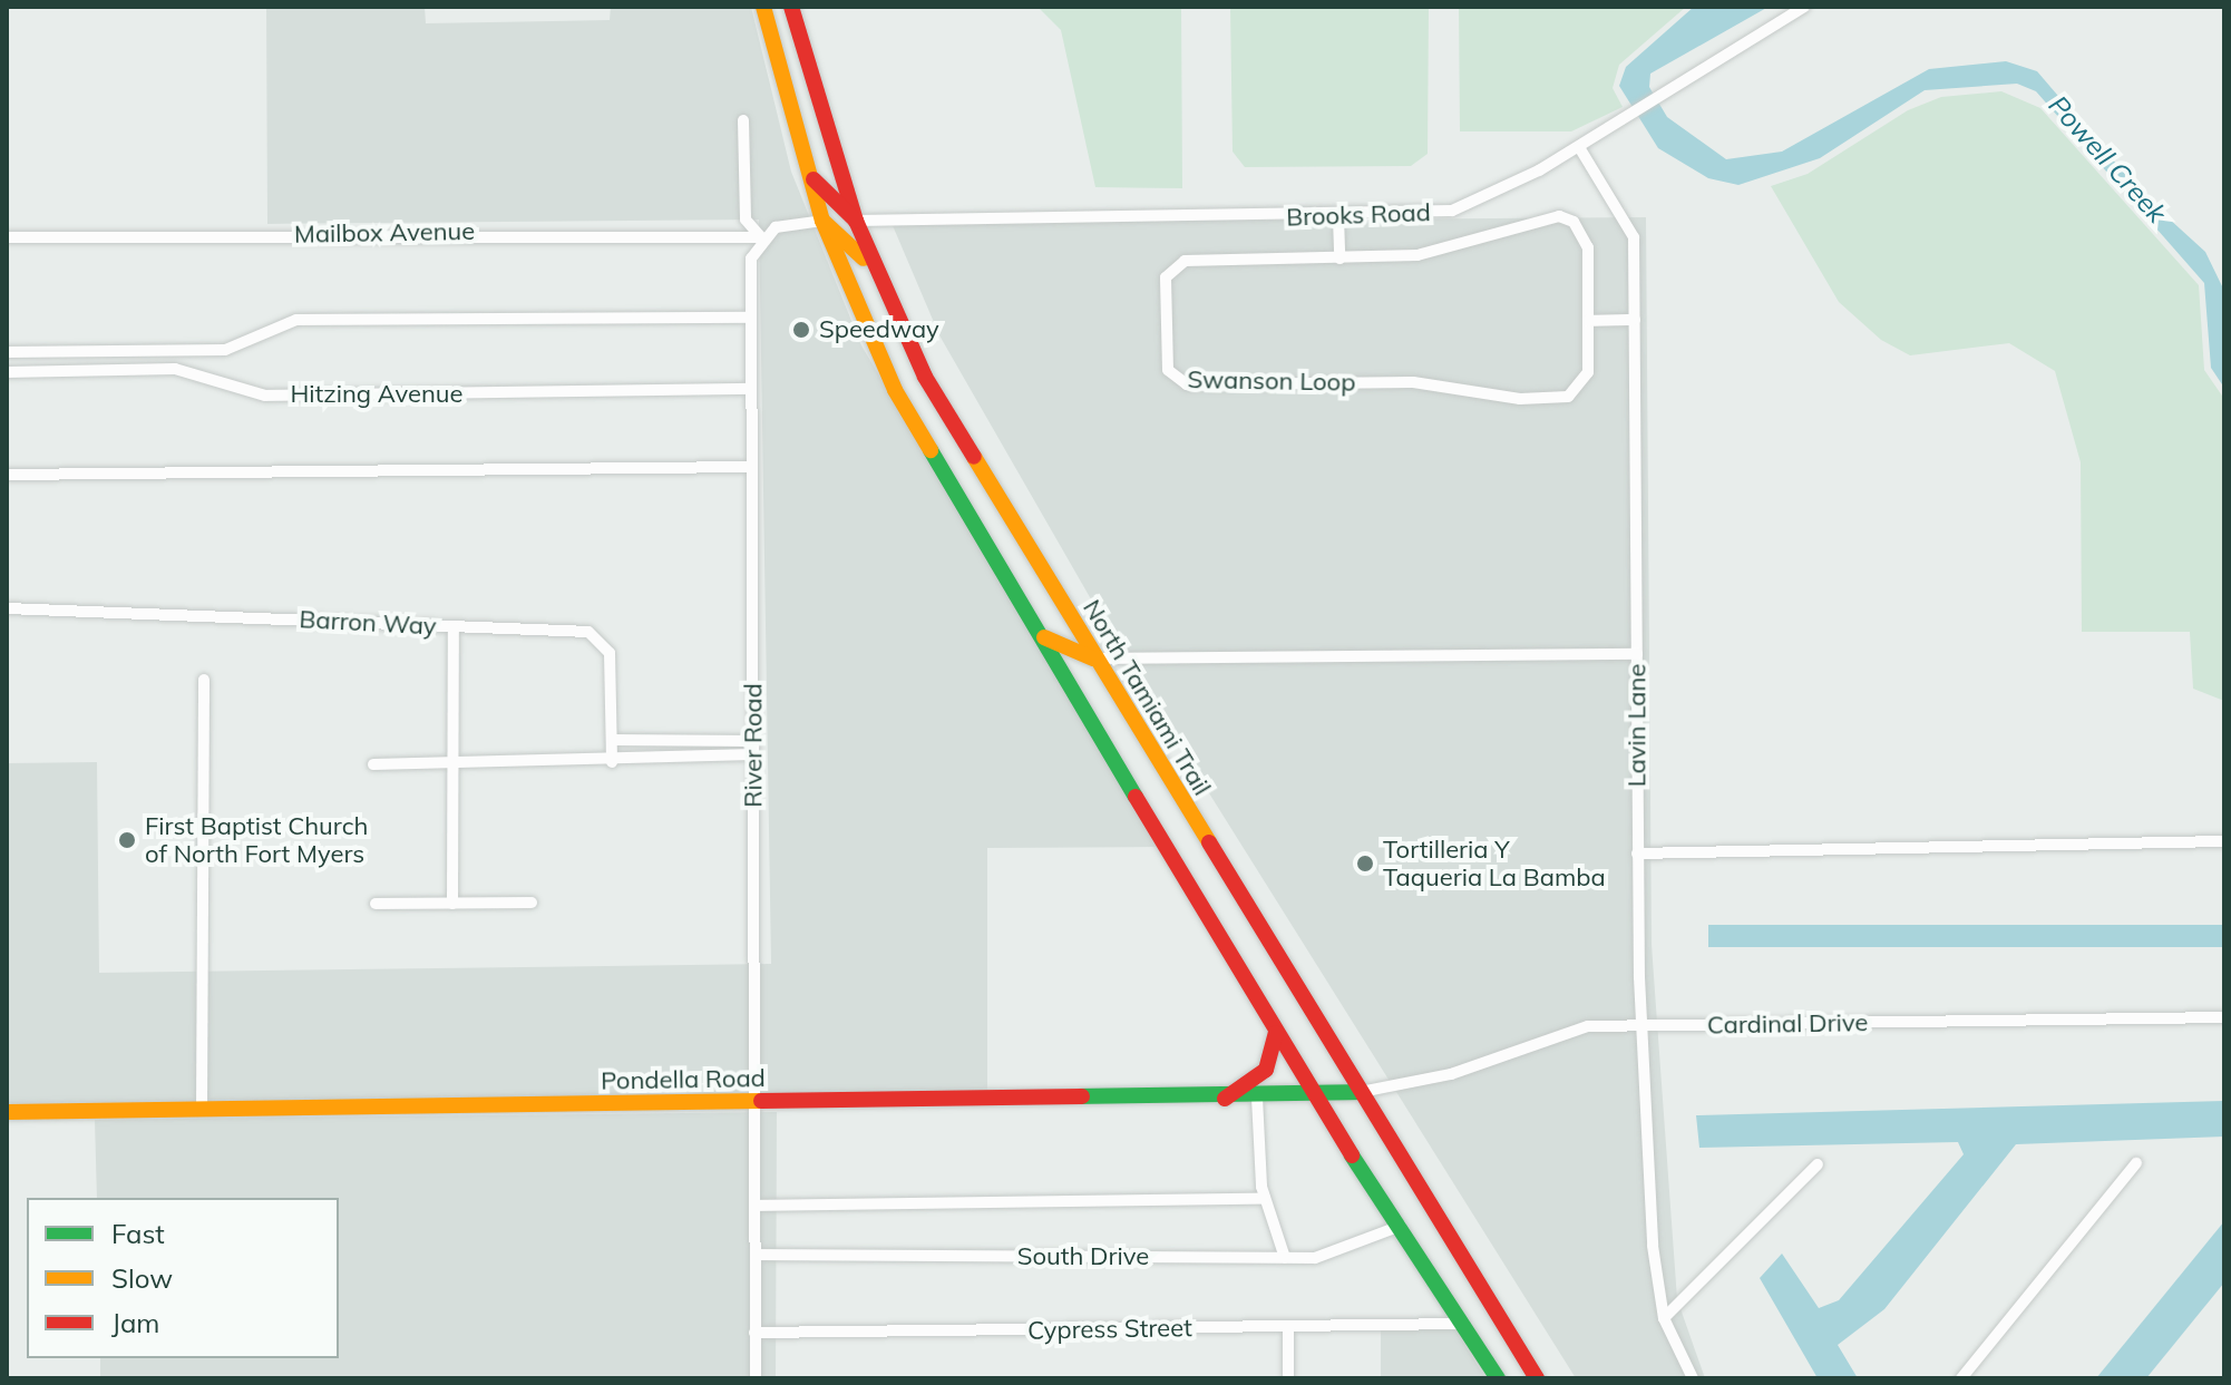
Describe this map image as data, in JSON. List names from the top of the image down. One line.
{"streets":{"main road":["North Tamiami Trail","Pondella Road"],"street":["Brooks Road","Mailbox Avenue","Swanson Loop","Hitzing Avenue","Barron Way","Lavin Lane","River Road","Cardinal Drive","South Drive","Cypress Street"]},"crossings":[["Brooks Road","North Tamiami Trail"],["Brooks Road","Lavin Lane"],["Mailbox Avenue","River Road"],["Hitzing Avenue","River Road"],["North Tamiami Trail","Cardinal Drive"],["North Tamiami Trail","Pondella Road"],["Lavin Lane","Cardinal Drive"],["River Road","Pondella Road"],["River Road","South Drive"],["River Road","Cypress Street"],["Cardinal Drive","Pondella Road"]],"water":["Powell Creek"],"places":["Speedway","First Baptist Church of North Fort Myers","Tortilleria Y Taqueria La Bamba"],"legend":["Fast","Slow","Jam"]}
